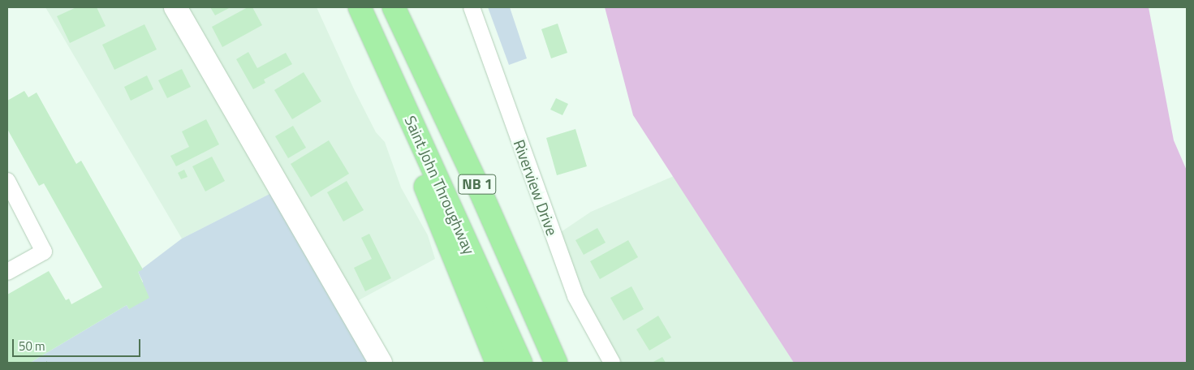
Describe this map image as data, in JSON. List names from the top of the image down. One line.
{"streets":{"highway":["NB 1","Saint John Throughway"],"street":["Riverview Drive"]},"scale_bar":"50 m"}
